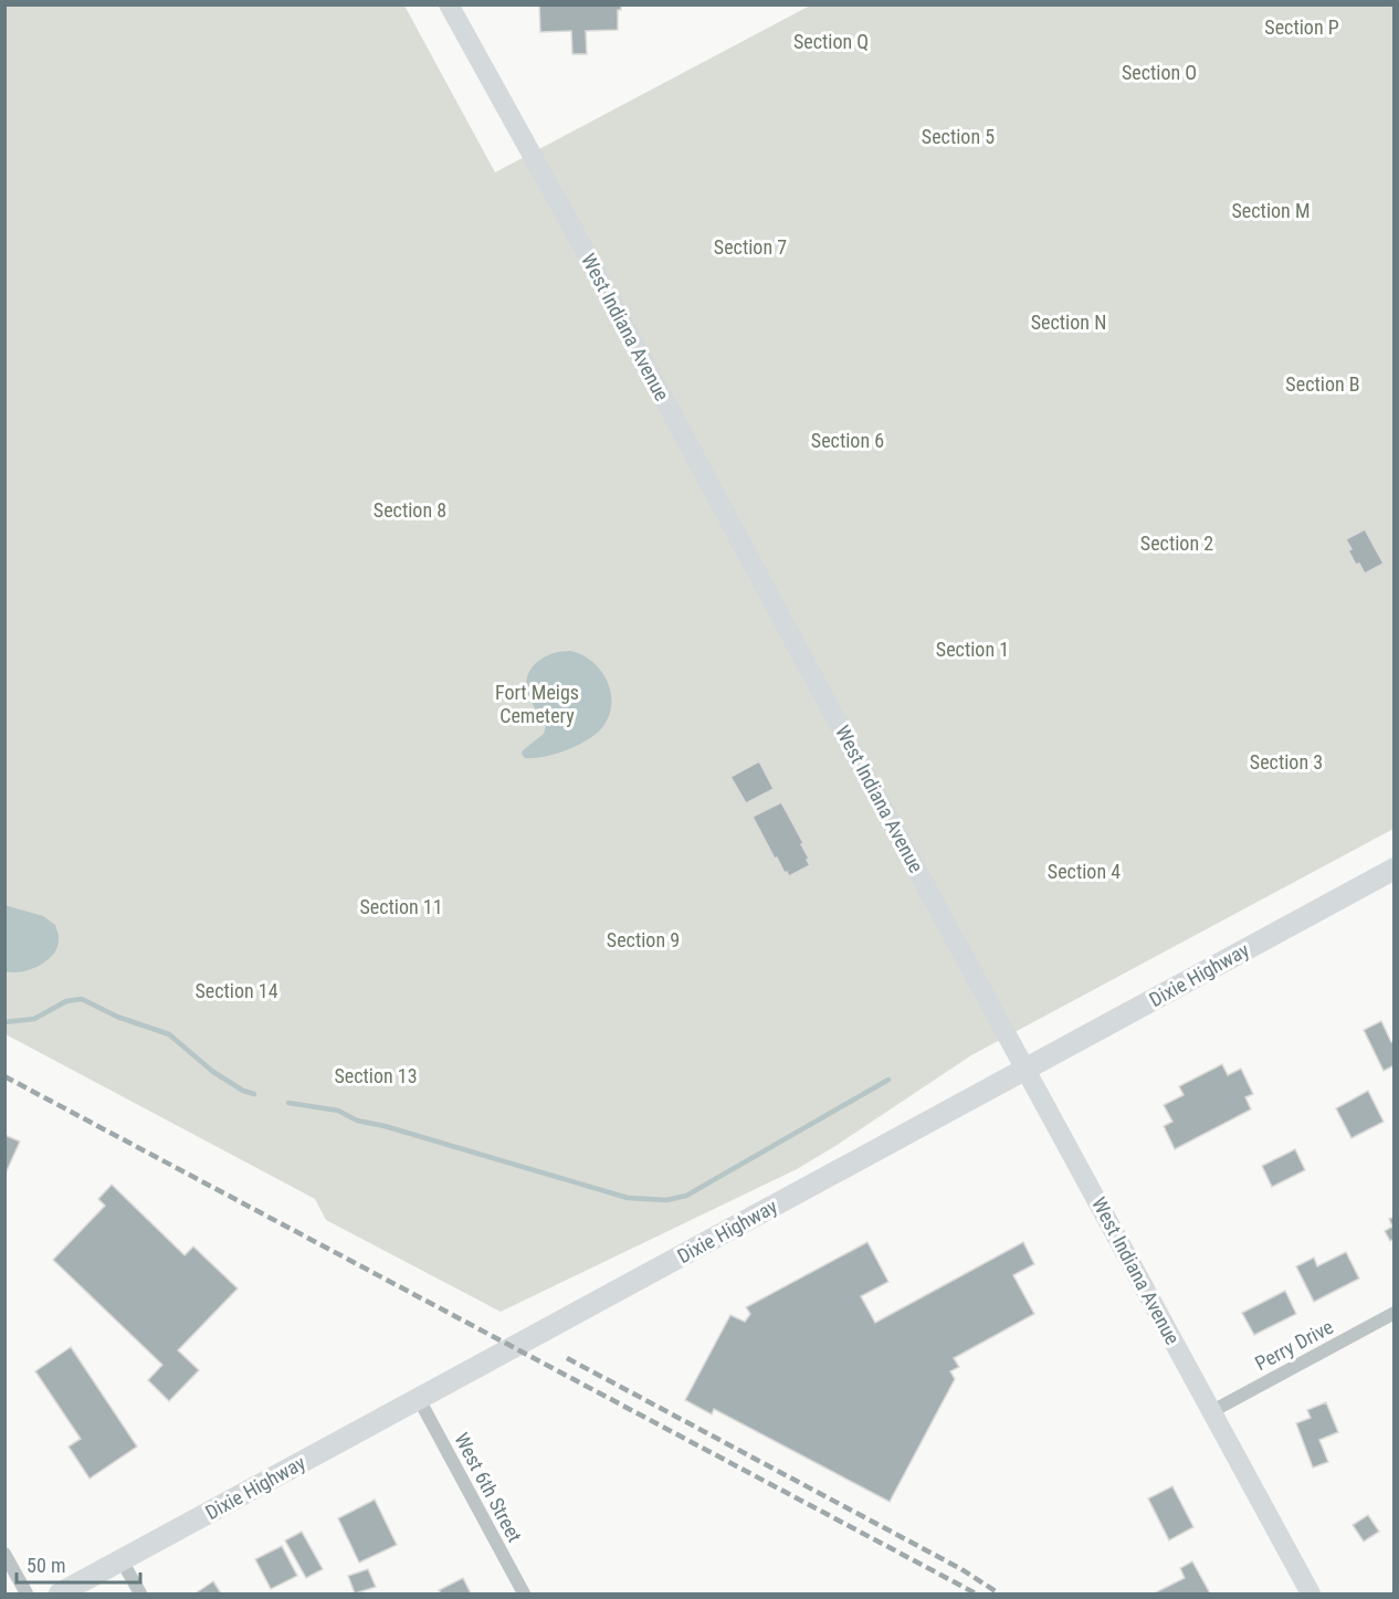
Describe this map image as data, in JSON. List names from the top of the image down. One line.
{"streets":{"main road":["West Indiana Avenue","Dixie Highway"],"street":["Perry Drive","West 6th Street"]},"crossings":[["West Indiana Avenue","Dixie Highway"],["West Indiana Avenue","Perry Drive"],["Dixie Highway","West 6th Street"]],"parks":["Section P","Section Q","Section O","Section 5","Section M","Section 7","Section N","Section B","Section 6","Section 8","Section 2","Section 1","Fort Meigs Cemetery","Section 3","Section 4","Section 11","Section 9","Section 14","Section 13"],"scale_bar":"50 m"}
